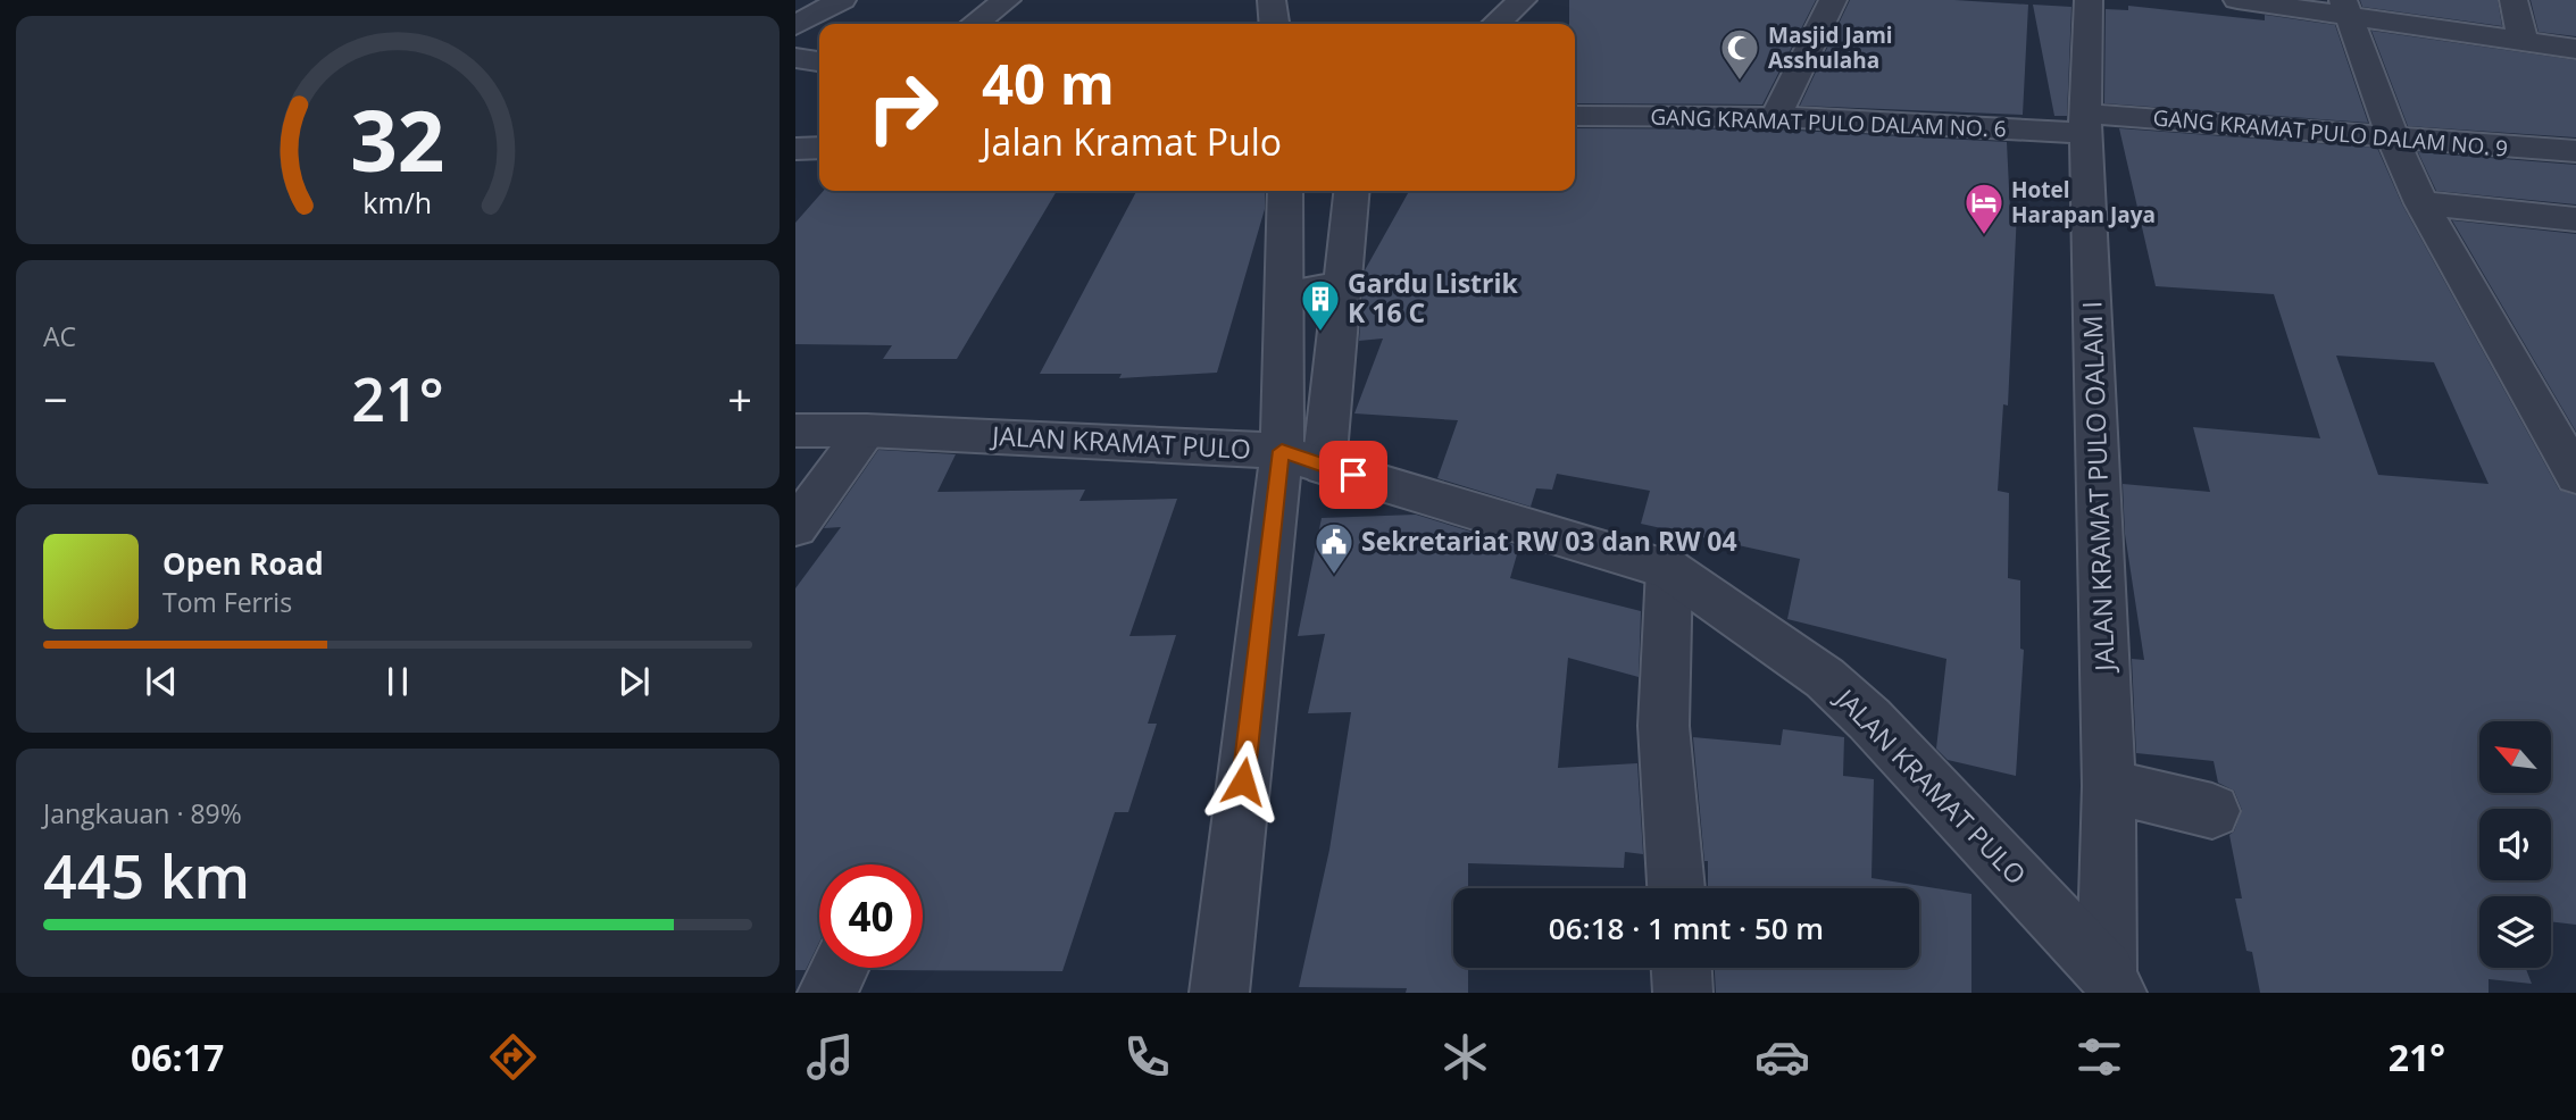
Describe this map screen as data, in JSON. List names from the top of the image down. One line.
{"streets":{"street":["GANG KRAMAT PULO DALAM NO. 6","GANG KRAMAT PULO DALAM NO. 9","JALAN KRAMAT PULO","JALAN KRAMAT PULO OALAM I"]},"crossings":[["GANG KRAMAT PULO DALAM NO. 6","GANG KRAMAT PULO DALAM NO. 9"],["GANG KRAMAT PULO DALAM NO. 6","JALAN KRAMAT PULO OALAM I"],["GANG KRAMAT PULO DALAM NO. 9","JALAN KRAMAT PULO OALAM I"],["JALAN KRAMAT PULO","JALAN KRAMAT PULO OALAM I"]],"places":{"mosque":["Masjid Jami Asshulaha"],"hotel":["Hotel Harapan Jaya"],"building":["Gardu Listrik K 16 C"],"public building":["Sekretariat RW 03 dan RW 04"]},"north":"top left","page":{"turn":["40 m","Jalan Kramat Pulo"],"tile":["AC",["Jangkauan · 89%","445 km"]],"heat":["−","21°","+"],"song":["Open Road","Tom Ferris"],"limit":"40","trip":"06:18 · 1 mnt · 50 m","tabs":["06:17","21°"],"gauge":["32","km/h"]}}
